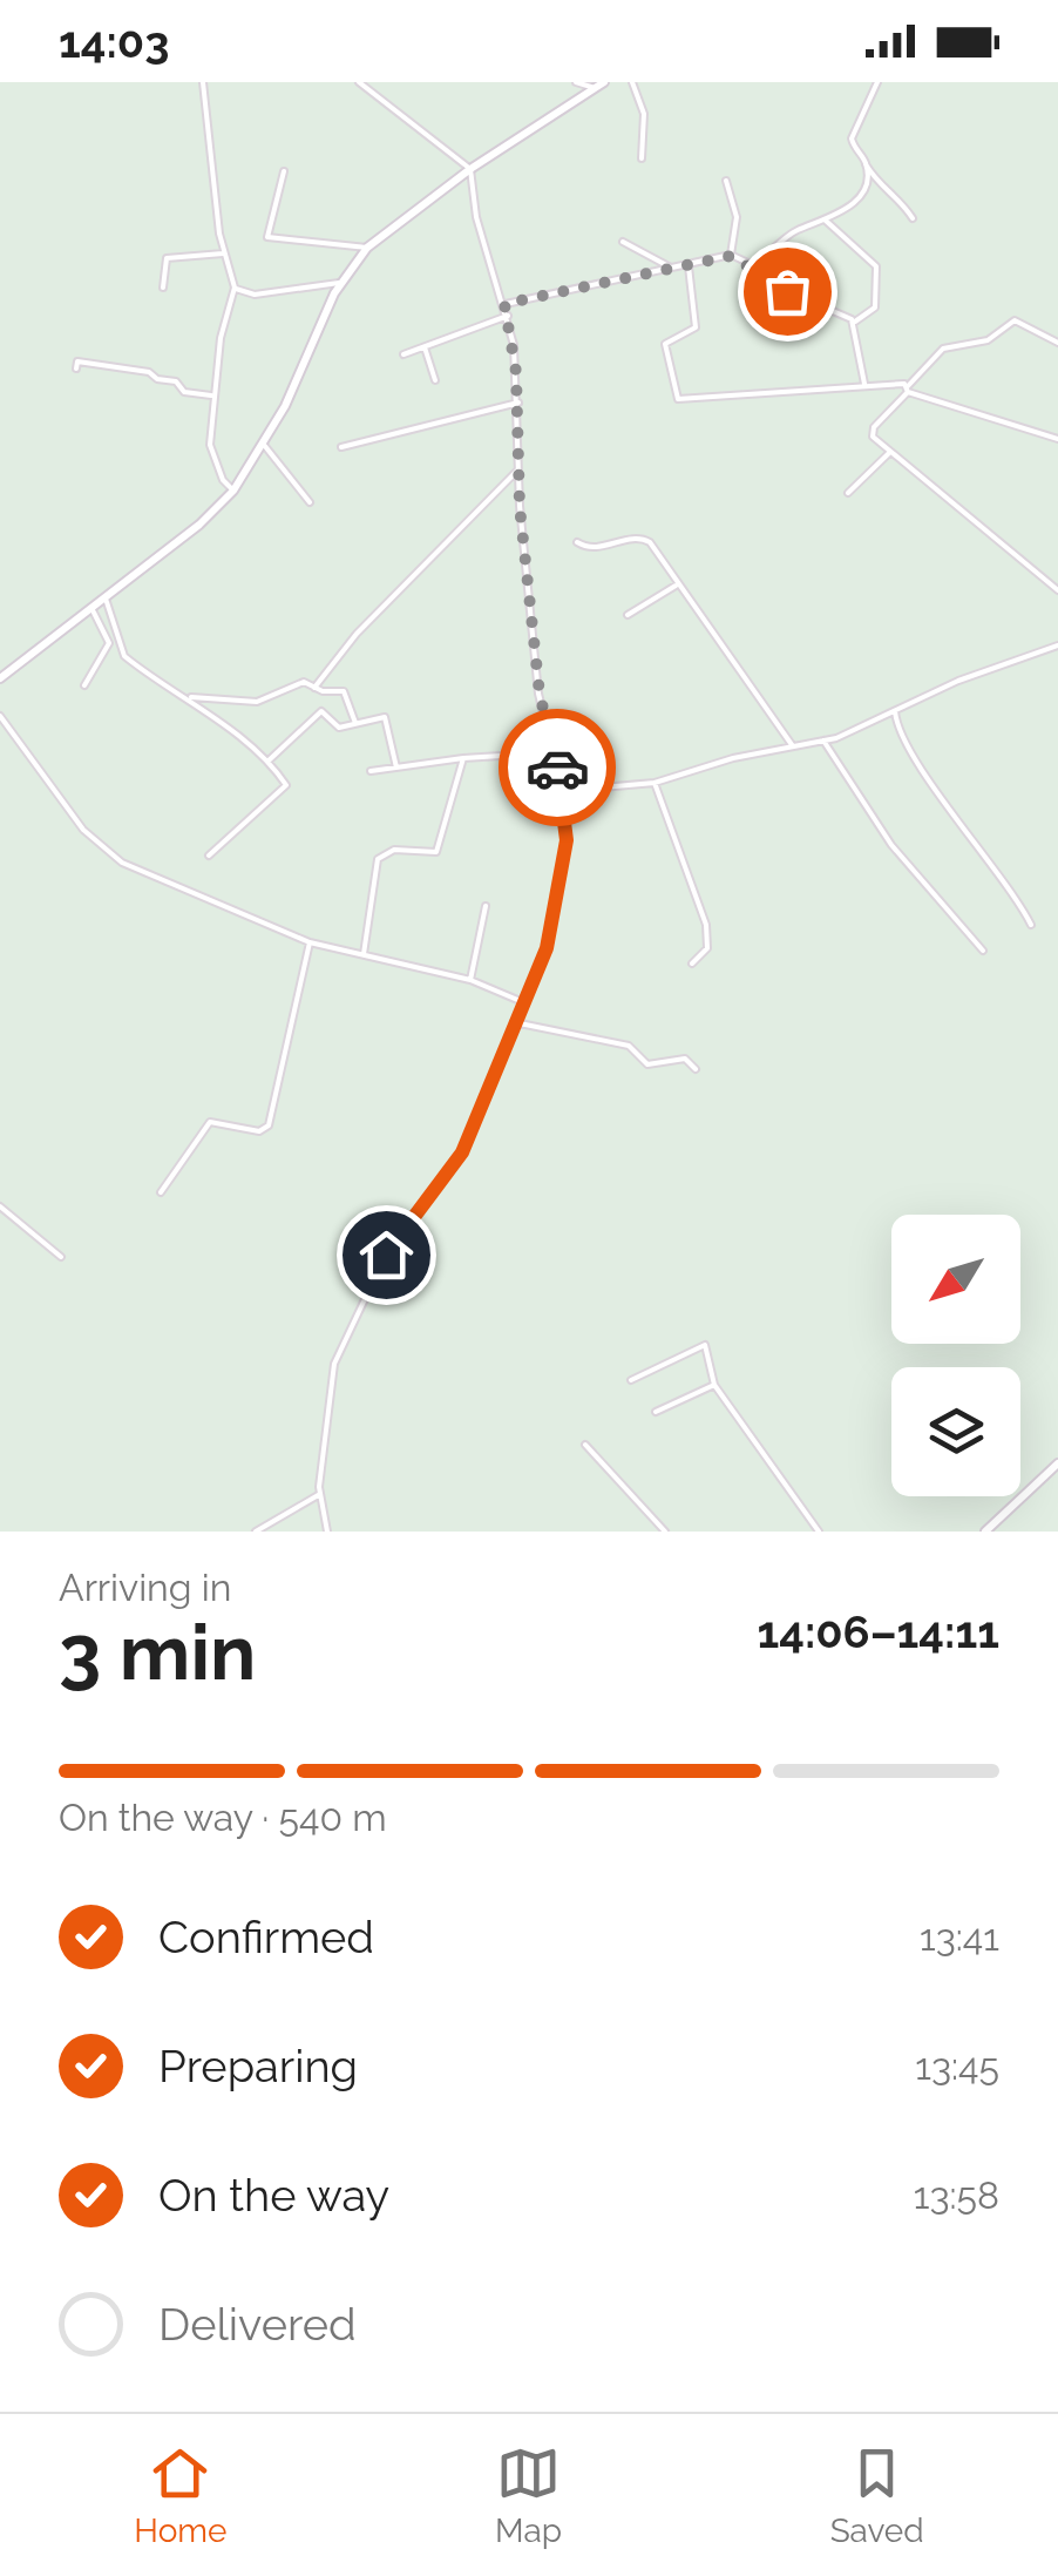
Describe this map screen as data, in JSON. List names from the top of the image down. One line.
{"north":"bottom left","page":{"status":"14:03","heading":["3 min","Arriving in","14:06–14:11"],"bar":"On the way · 540 m","list":[["Confirmed","13:41"],["Preparing","13:45"],["On the way","13:58"],"Delivered"],"tabs":["Home","Map","Saved"]}}
